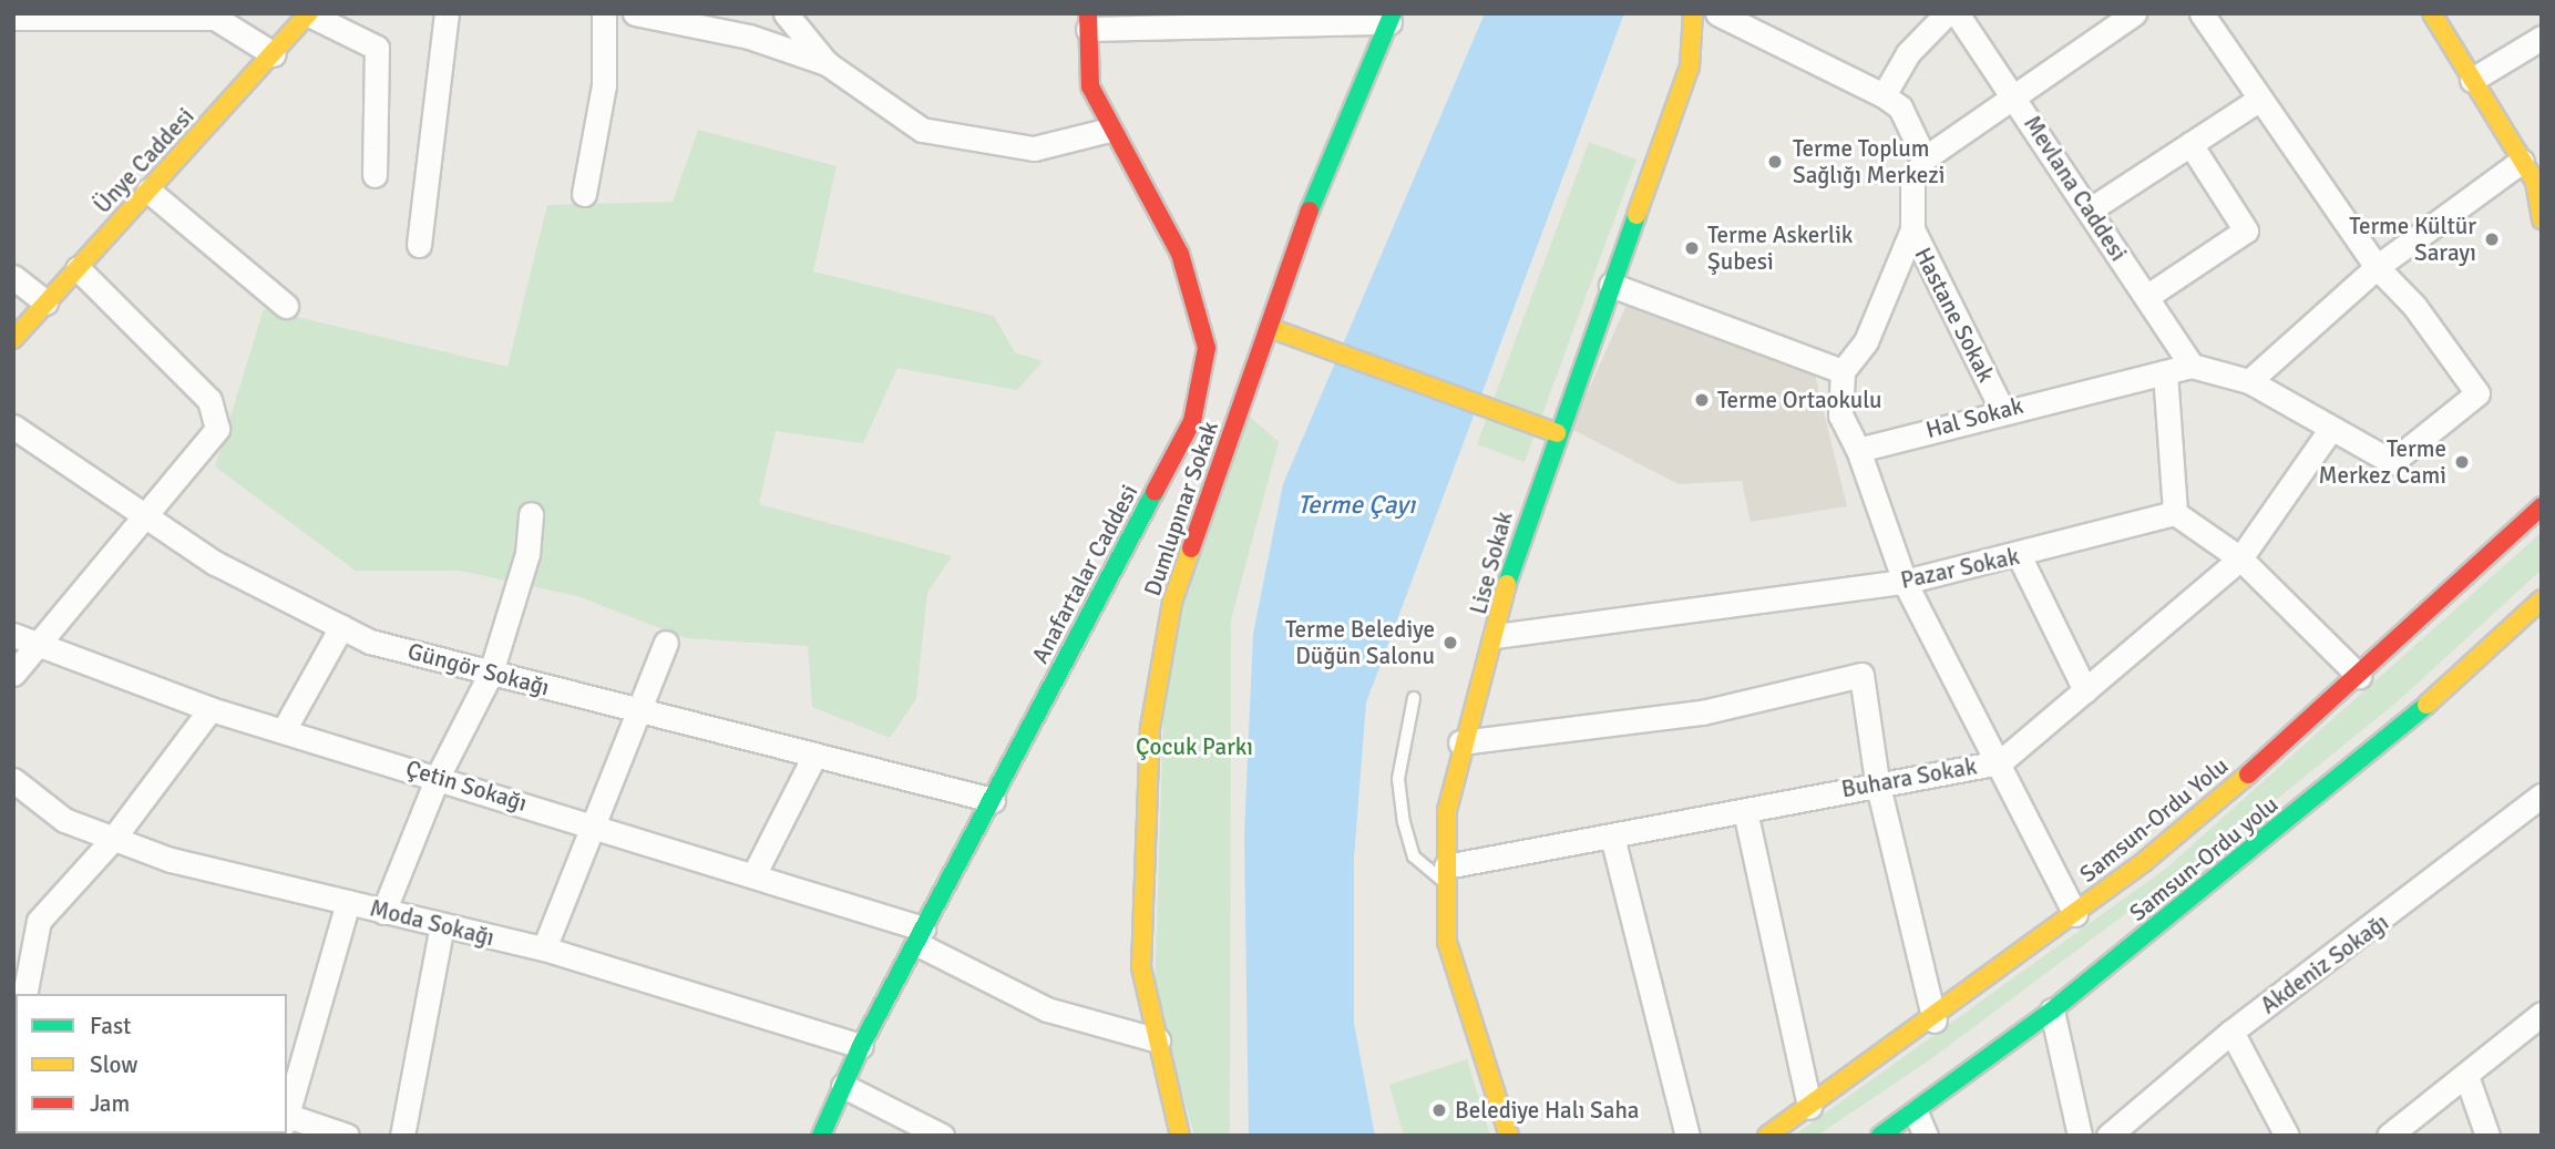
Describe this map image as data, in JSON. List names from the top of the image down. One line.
{"streets":{"main road":["Ünye Caddesi","Dumlupınar Sokak","Lise Sokak","Anafartalar Caddesi","Samsun-Ordu Yolu","Samsun-Ordu yolu"],"street":["Mevlana Caddesi","Hastane Sokak","Hal Sokak","Pazar Sokak","Güngör Sokağı","Buhara Sokak","Çetin Sokağı","Moda Sokağı","Akdeniz Sokağı"]},"crossings":[["Mevlana Caddesi","Hal Sokak"],["Hastane Sokak","Hal Sokak"],["Hal Sokak","Buhara Sokak"],["Dumlupınar Sokak","Çetin Sokağı"],["Lise Sokak","Pazar Sokak"],["Lise Sokak","Buhara Sokak"],["Anafartalar Caddesi","Güngör Sokağı"],["Anafartalar Caddesi","Çetin Sokağı"],["Anafartalar Caddesi","Moda Sokağı"]],"water":["Terme Çayı"],"parks":["Çocuk Parkı"],"places":["Terme Toplum Sağlığı Merkezi","Terme Kültür Sarayı","Terme Askerlik Şubesi","Terme Ortaokulu","Terme Merkez Cami","Terme Belediye Düğün Salonu","Belediye Halı Saha"],"legend":["Fast","Slow","Jam"]}
